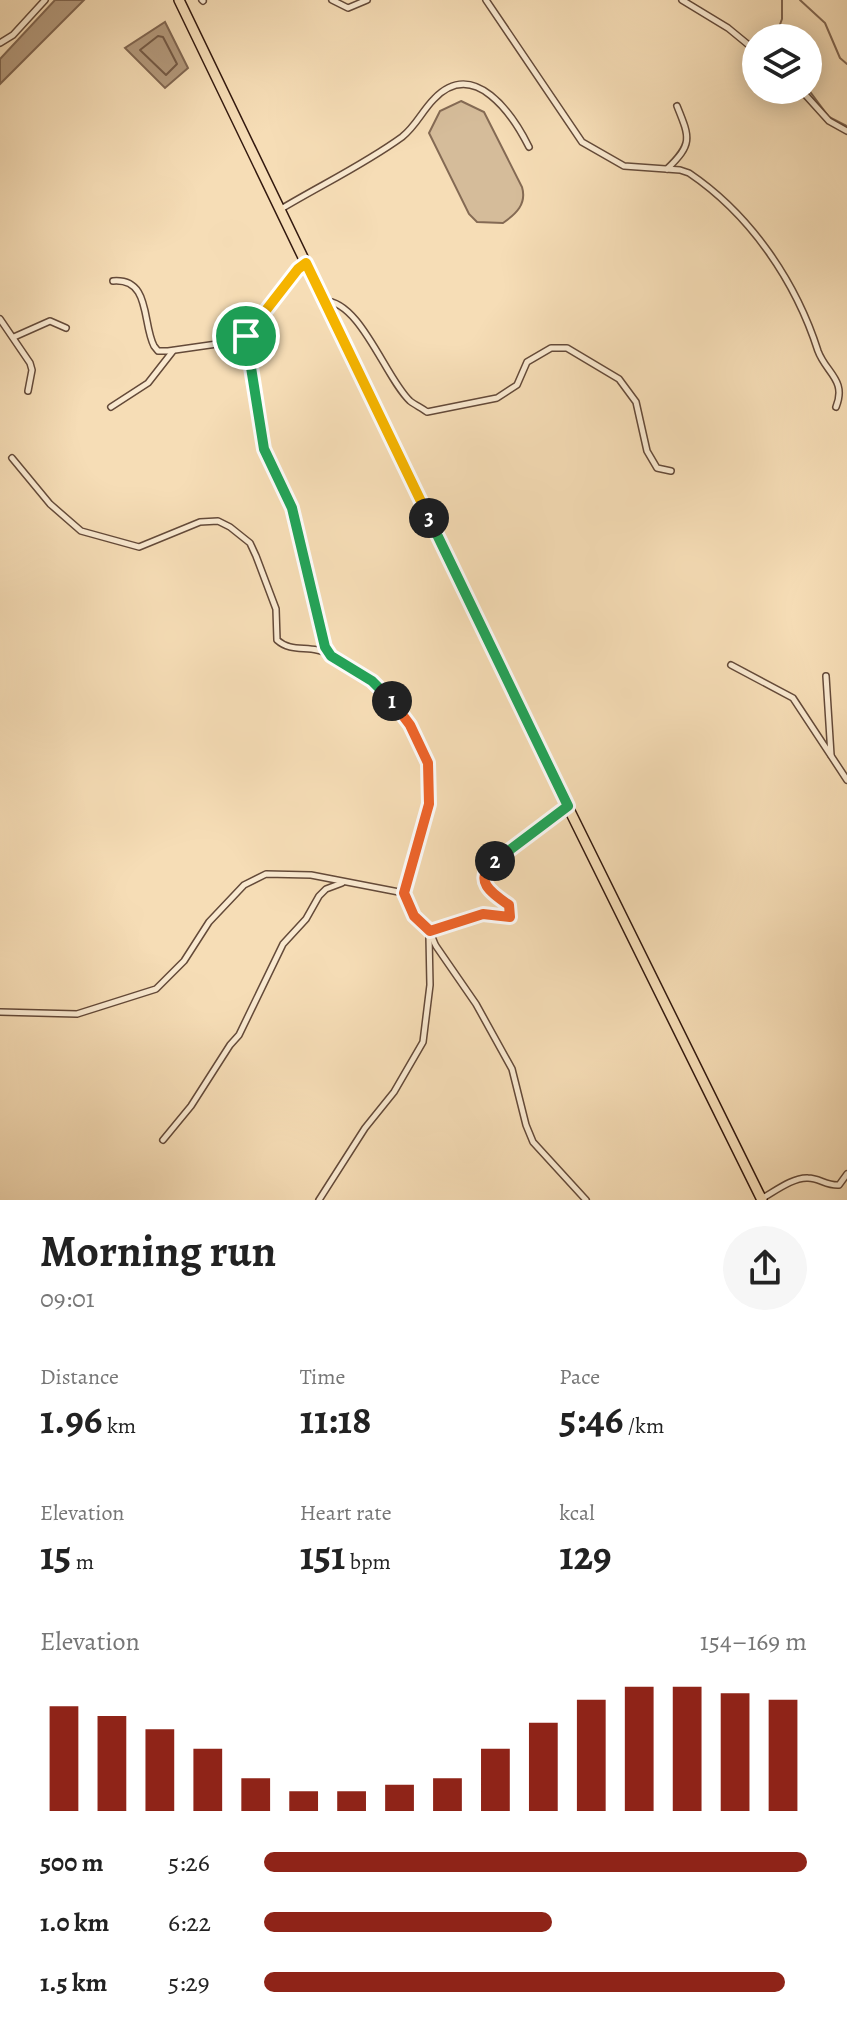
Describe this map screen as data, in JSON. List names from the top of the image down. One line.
{"page":{"pins":["3","1","2"],"heading":["Morning run","09:01"],"stats":[["Distance","1.96 km"],["Time","11:18"],["Pace","5:46 /km"],["Elevation","15 m"],["Heart rate","151 bpm"],["kcal","129"]],"chart":["Elevation","154–169 m"],"list":[{"name":"500 m","note":"5:26"},{"name":"1.0 km","note":"6:22"},{"name":"1.5 km","note":"5:29"}]}}
